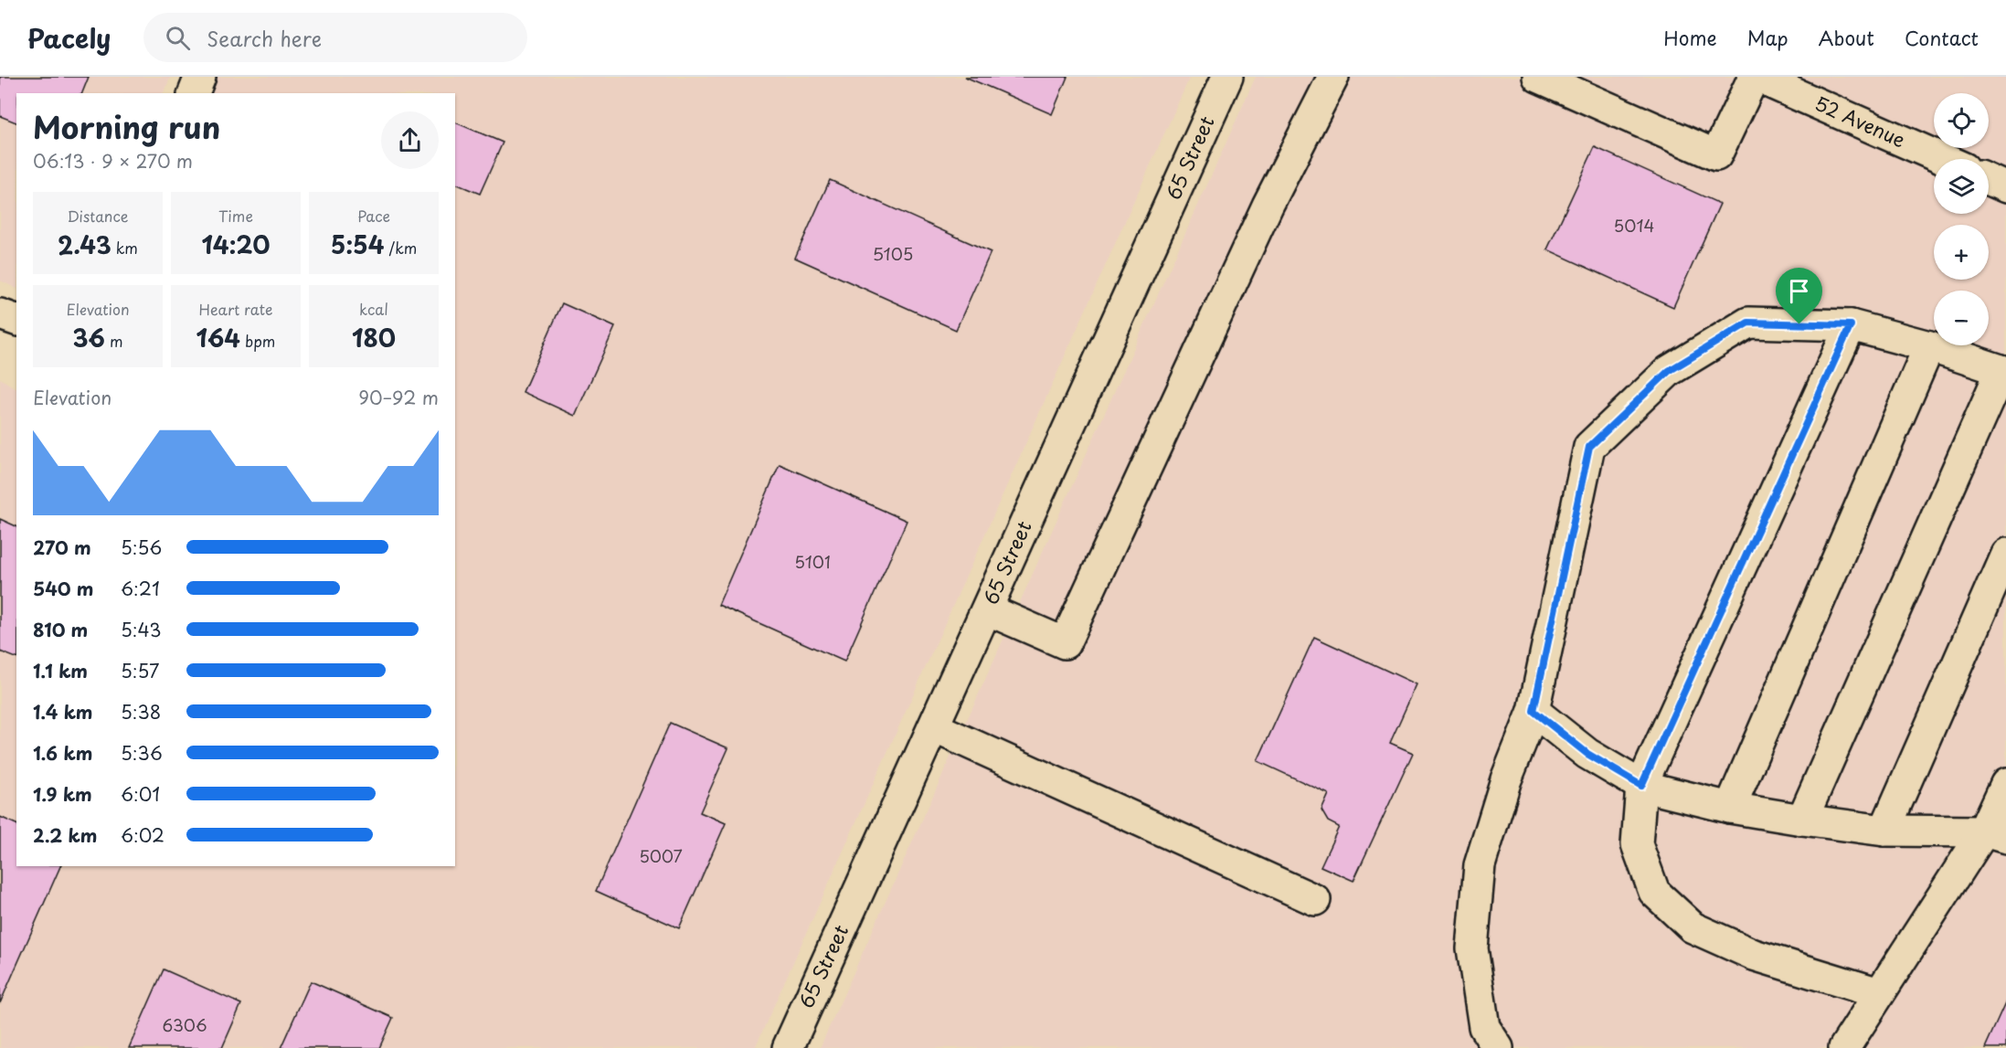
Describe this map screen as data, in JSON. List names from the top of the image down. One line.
{"streets":{"street":["52 Avenue","65 Street"]},"house_numbers":["5014","5105","5101","5007","6306"],"page":{"header":"Pacely","search":"Search here","nav":["Home","Map","About","Contact"],"map_buttons":["+","−"],"heading":["Morning run","06:13 · 9 × 270 m"],"stats":[["Distance","2.43 km"],["Time","14:20"],["Pace","5:54 /km"],["Elevation","36 m"],["Heart rate","164 bpm"],["kcal","180"]],"chart":["Elevation","90–92 m"],"list":[{"name":"270 m","note":"5:56"},{"name":"540 m","note":"6:21"},{"name":"810 m","note":"5:43"},{"name":"1.1 km","note":"5:57"},{"name":"1.4 km","note":"5:38"},{"name":"1.6 km","note":"5:36"},{"name":"1.9 km","note":"6:01"},{"name":"2.2 km","note":"6:02"}]}}
